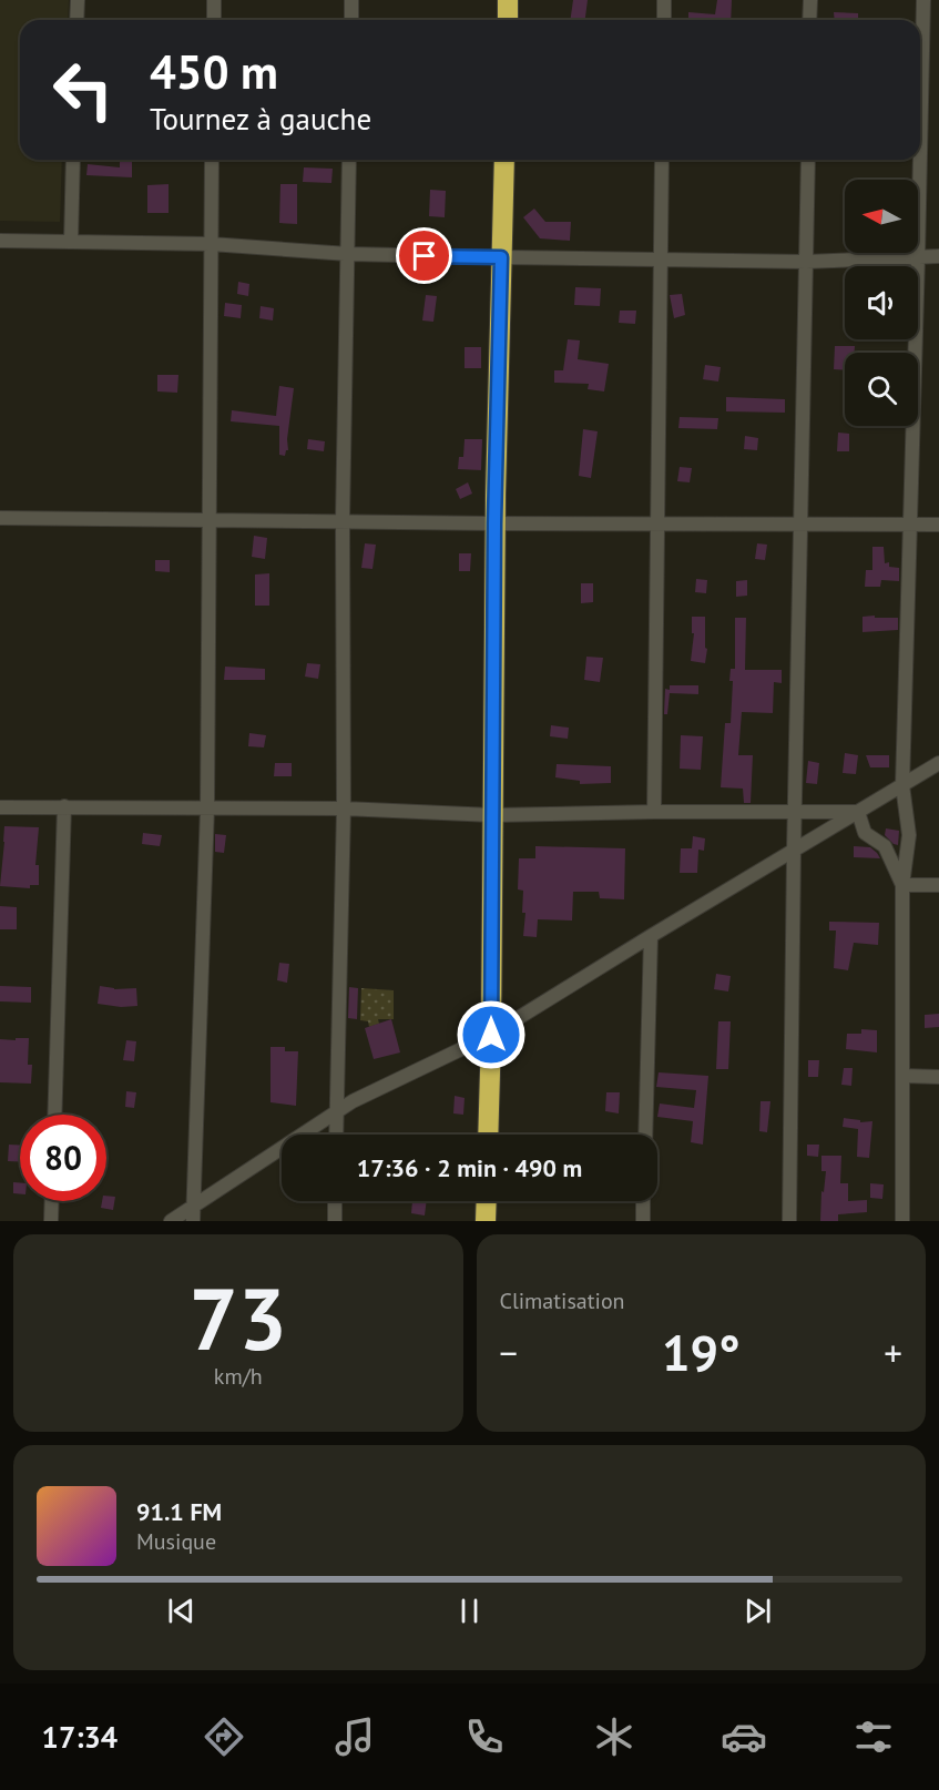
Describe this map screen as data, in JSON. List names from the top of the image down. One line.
{"north":"left","page":{"turn":["450 m","Tournez à gauche"],"limit":"80","trip":"17:36 · 2 min · 490 m","tile":[["73","km/h"],"Climatisation"],"heat":["−","19°","+"],"song":["91.1 FM","Musique"],"tabs":"17:34"}}
